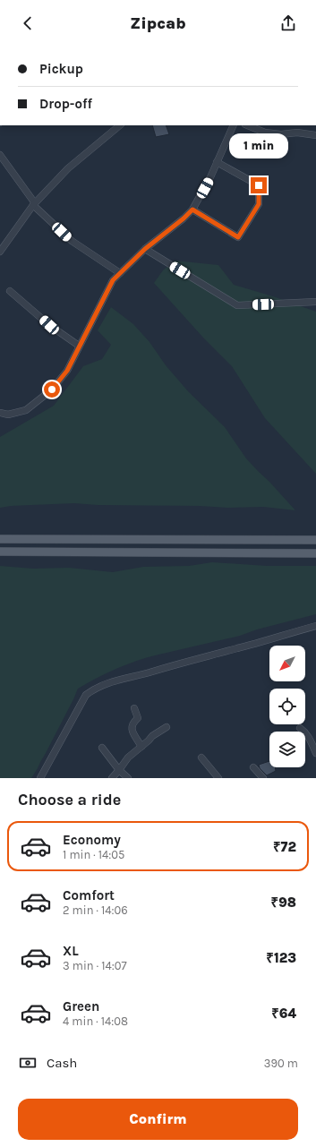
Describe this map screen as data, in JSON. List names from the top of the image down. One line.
{"north":"bottom left","page":{"header":"Zipcab","banner":["Pickup","Drop-off"],"bubble":"1 min","heading":"Choose a ride","list":[{"name":"Economy","note":"1 min · 14:05","value":"₹72"},{"name":"Comfort","note":"2 min · 14:06","value":"₹98"},{"name":"XL","note":"3 min · 14:07","value":"₹123"},{"name":"Green","note":"4 min · 14:08","value":"₹64"}],"pay":["Cash","390 m"],"buttons":"Confirm"}}
